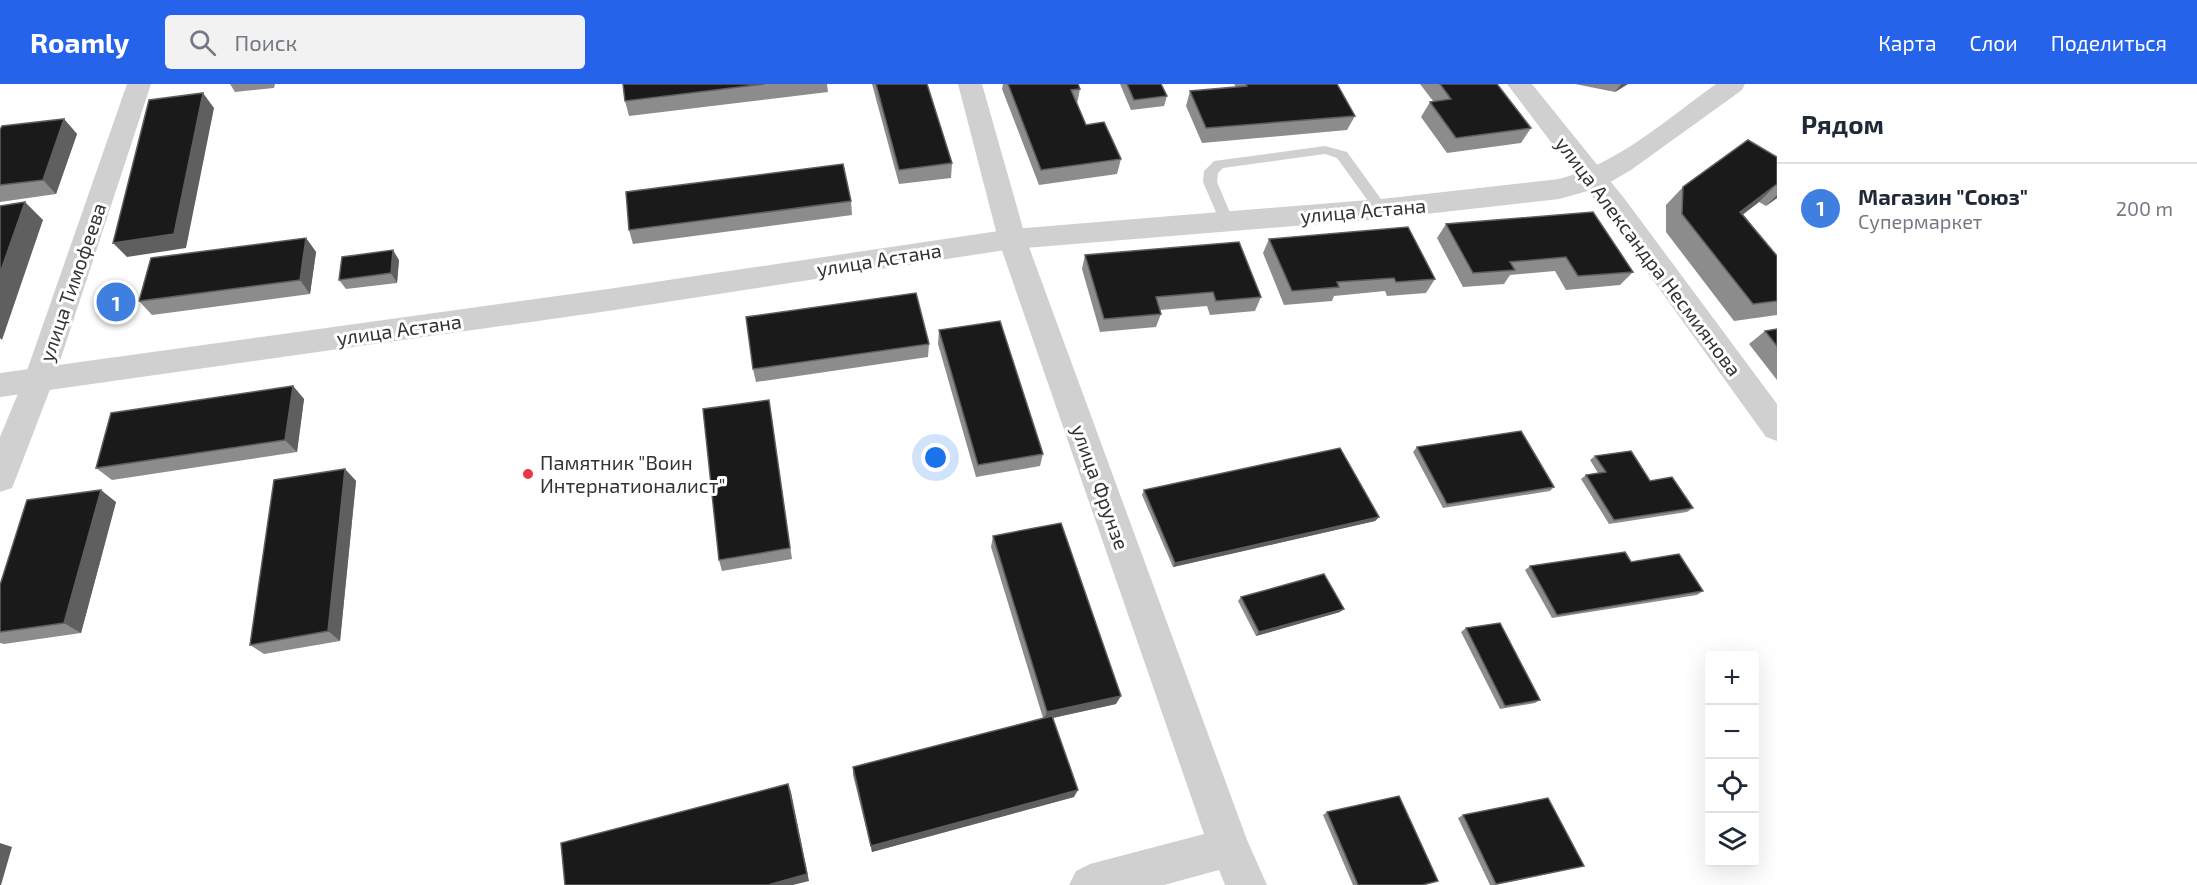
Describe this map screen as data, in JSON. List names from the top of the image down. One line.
{"streets":{"street":["улица Астана","улица Александра Несмиянова","улица Тимофеева","улица Фрунзе"]},"crossings":[["улица Астана","улица Александра Несмиянова"],["улица Астана","улица Тимофеева"],["улица Астана","улица Фрунзе"]],"places":["Памятник \"Воин Интернатионалист\""],"page":{"header":"Roamly","search":"Поиск","nav":["Карта","Слои","Поделиться"],"heading":"Рядом","list":[{"mark":"1","name":"Магазин \"Союз\"","note":"Супермаркет","value":"200 m"}],"pins":"1","map_buttons":["+","−"]}}
